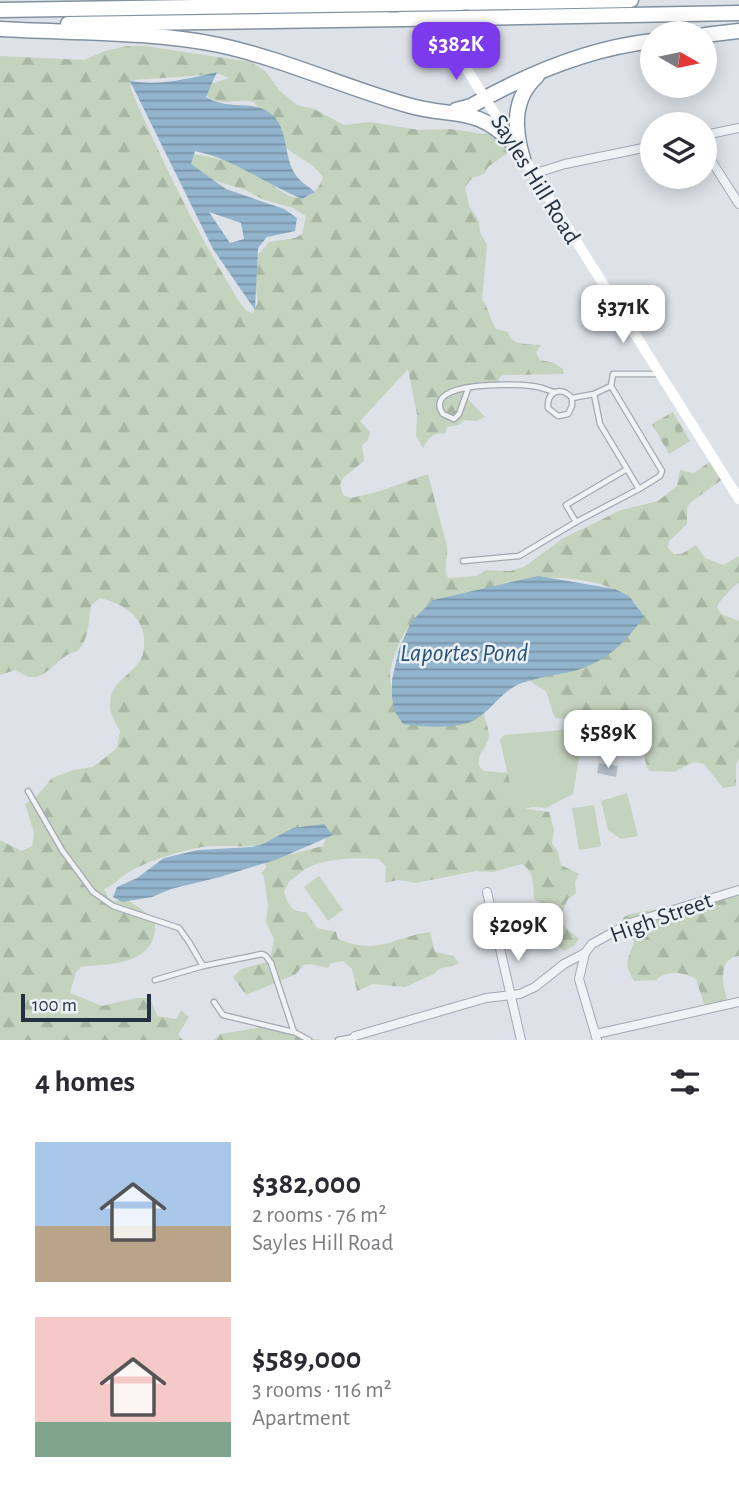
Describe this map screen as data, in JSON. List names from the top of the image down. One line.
{"streets":{"main road":["Sayles Hill Road"],"street":["High Street"]},"water":["Laportes Pond"],"scale_bar":"100 m","north":"right","page":{"price":["$382K","$371K","$589K","$209K"],"scale":"100 m","heading":"4 homes","list":[{"name":"$382,000","note":"2 rooms · 76 m² · Sayles Hill Road"},{"name":"$589,000","note":"3 rooms · 116 m² · Apartment"}]}}
